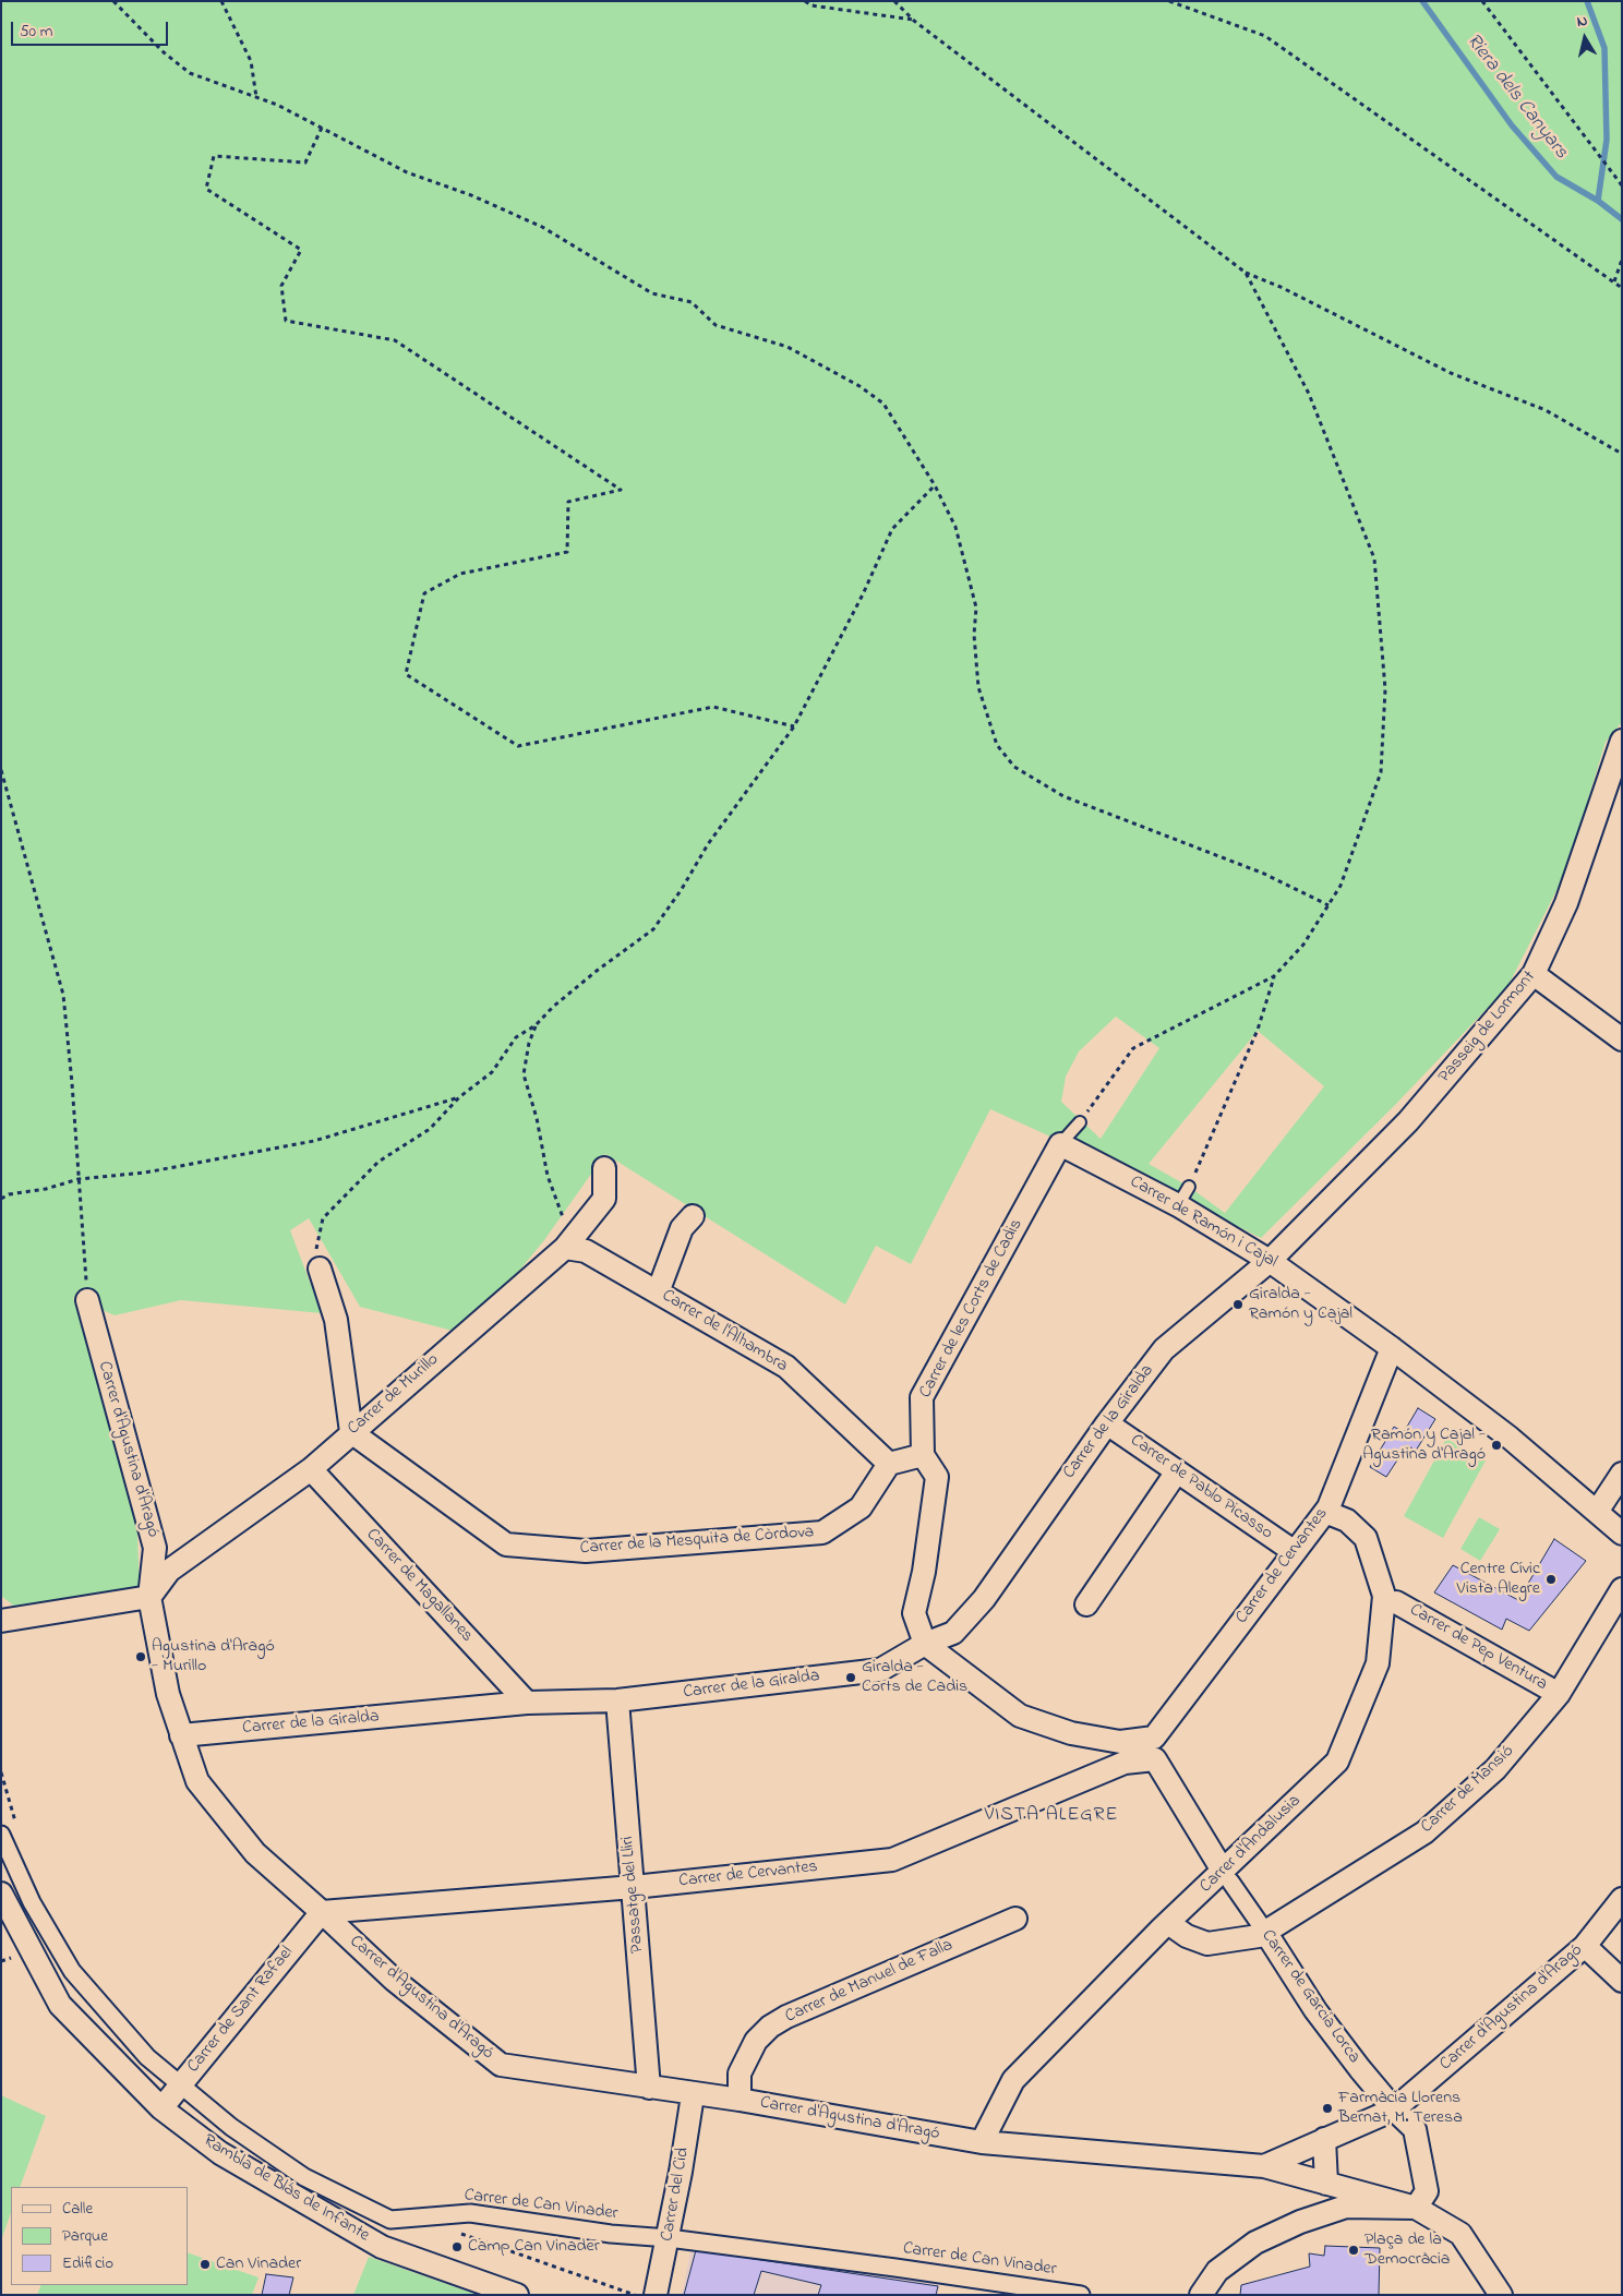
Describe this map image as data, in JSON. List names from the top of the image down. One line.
{"streets":{"street":["Passeig de Lormont","Carrer de Ramón i Cajal","Carrer de les Corts de Cadis","Carrer de l'Alhambra","Carrer de Murillo","Carrer de la Giralda","Carrer d'Agustina d'Aragó","Carrer de Pablo Picasso","Carrer de la Mesquita de Còrdova","Carrer de Cervantes","Carrer de Magallanes","Carrer de Pep Ventura","Carrer de Mansió","Carrer d'Andalusia","Passatge del Lliri","Carrer de Manuel de Falla","Carrer de Garcia Lorca","Carrer de Sant Rafael","Rambla de Blás de Infante","Carrer del Cid","Carrer de Can Vinader"]},"crossings":[["Passeig de Lormont","Carrer de Ramón i Cajal"],["Passeig de Lormont","Carrer de la Giralda"],["Carrer de Ramón i Cajal","Carrer de les Corts de Cadis"],["Carrer de Ramón i Cajal","Carrer de la Giralda"],["Carrer de Ramón i Cajal","Carrer de Cervantes"],["Carrer de l'Alhambra","Carrer de Murillo"],["Carrer de l'Alhambra","Carrer de la Mesquita de Còrdova"],["Carrer de Murillo","Carrer d'Agustina d'Aragó"],["Carrer de Murillo","Carrer de la Mesquita de Còrdova"],["Carrer de Murillo","Carrer de Magallanes"],["Carrer de la Giralda","Carrer d'Agustina d'Aragó"],["Carrer de la Giralda","Carrer de Pablo Picasso"],["Carrer de la Giralda","Carrer de Cervantes"],["Carrer de la Giralda","Carrer de Magallanes"],["Carrer de la Giralda","Passatge del Lliri"],["Carrer d'Agustina d'Aragó","Carrer de Cervantes"],["Carrer d'Agustina d'Aragó","Carrer d'Andalusia"],["Carrer d'Agustina d'Aragó","Passatge del Lliri"],["Carrer d'Agustina d'Aragó","Carrer de Manuel de Falla"],["Carrer d'Agustina d'Aragó","Carrer de Garcia Lorca"],["Carrer d'Agustina d'Aragó","Carrer de Sant Rafael"],["Carrer d'Agustina d'Aragó","Carrer del Cid"],["Carrer de Pablo Picasso","Carrer de Cervantes"],["Carrer de Cervantes","Carrer d'Andalusia"],["Carrer de Cervantes","Passatge del Lliri"],["Carrer de Cervantes","Carrer de Garcia Lorca"],["Carrer de Cervantes","Carrer de Sant Rafael"],["Carrer de Pep Ventura","Carrer de Mansió"],["Carrer de Mansió","Carrer d'Andalusia"],["Carrer de Mansió","Carrer de Garcia Lorca"],["Carrer d'Andalusia","Carrer de Garcia Lorca"],["Carrer de Sant Rafael","Rambla de Blás de Infante"],["Carrer de Sant Rafael","Carrer de Can Vinader"],["Carrer del Cid","Carrer de Can Vinader"]],"districts":["VISTA ALEGRE"],"water":["Riera dels Canyars"],"places":["Giralda - Ramón y Cajal","Ramón y Cajal - Agustina d'Aragó","Centre Cívic Vista Alegre","Agustina d'Aragó - Murillo","Giralda - Corts de Cadis","Farmàcia Llorens Bernat, M. Teresa","Camp Can Vinader","Plaça de la Democràcia","Can Vinader"],"legend":["Calle","Parque","Edificio"],"scale_bar":"50 m","north":"top"}
